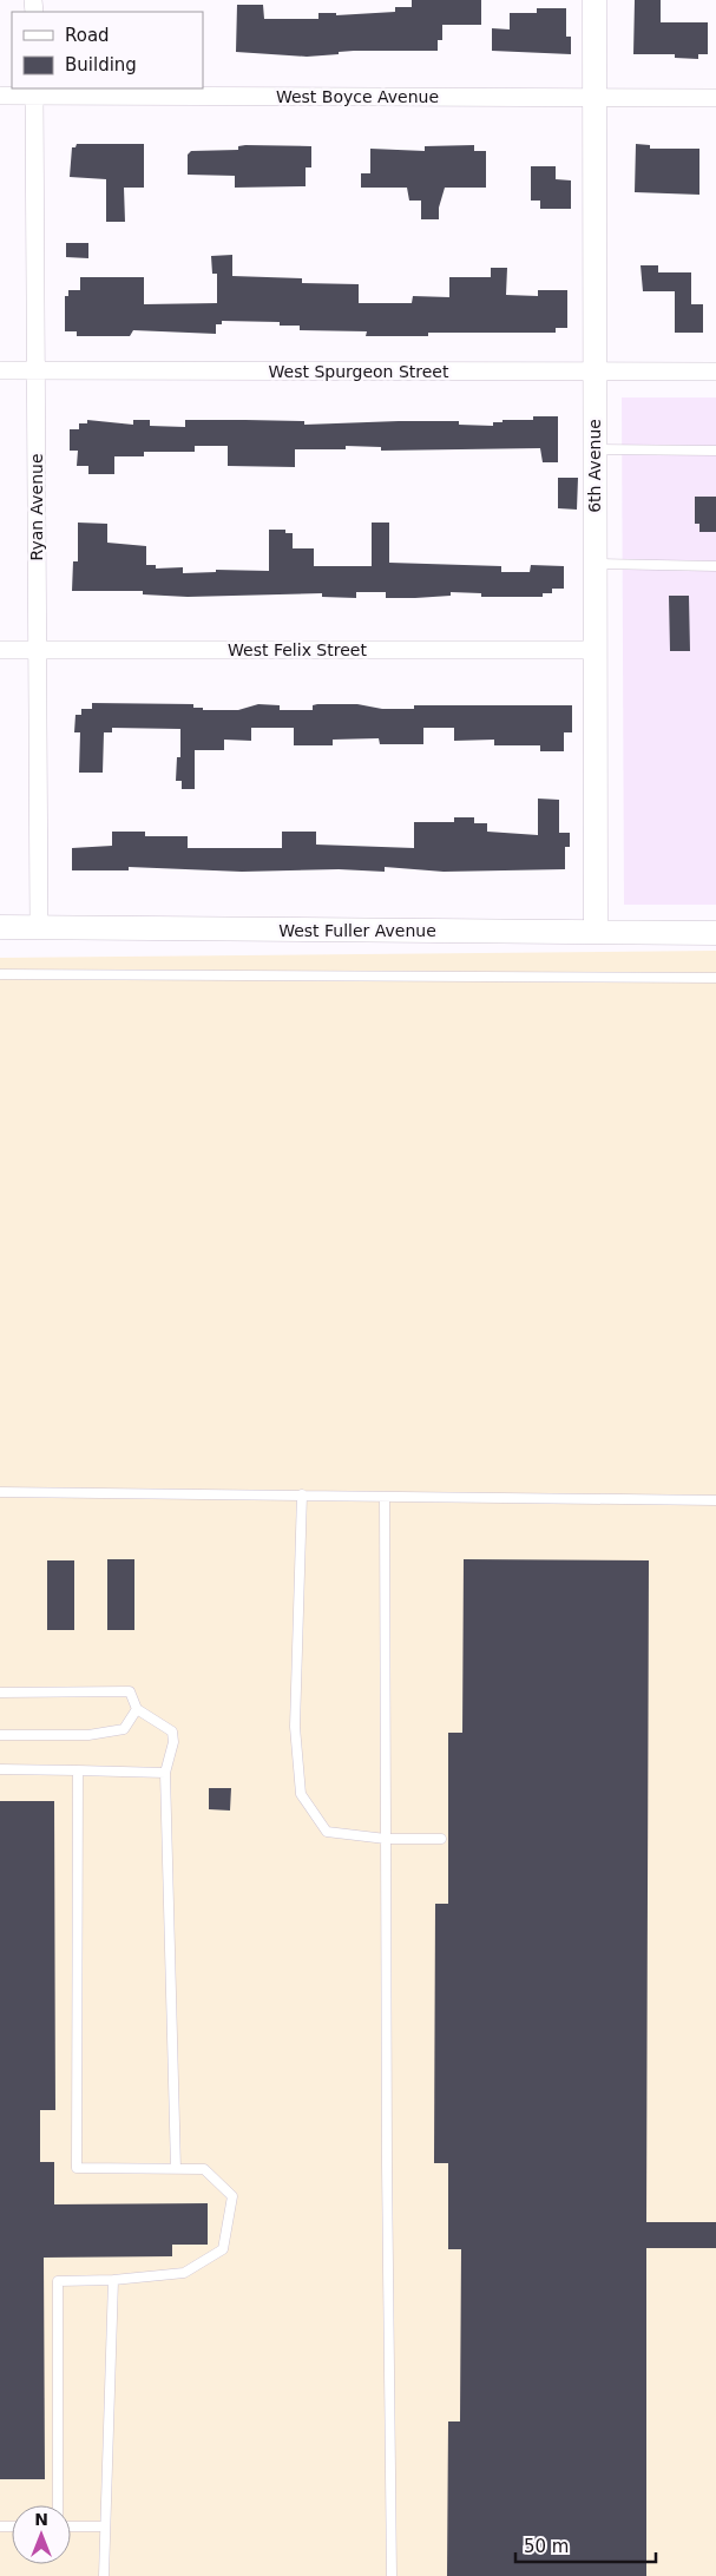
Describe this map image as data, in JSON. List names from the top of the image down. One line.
{"streets":{"street":["West Boyce Avenue","West Spurgeon Street","6th Avenue","Ryan Avenue","West Felix Street","West Fuller Avenue"]},"crossings":[["West Boyce Avenue","6th Avenue"],["West Boyce Avenue","Ryan Avenue"],["West Spurgeon Street","6th Avenue"],["West Spurgeon Street","Ryan Avenue"],["6th Avenue","West Felix Street"],["6th Avenue","West Fuller Avenue"],["Ryan Avenue","West Felix Street"],["Ryan Avenue","West Fuller Avenue"]],"legend":["Road","Building"],"scale_bar":"50 m","north":"top"}
